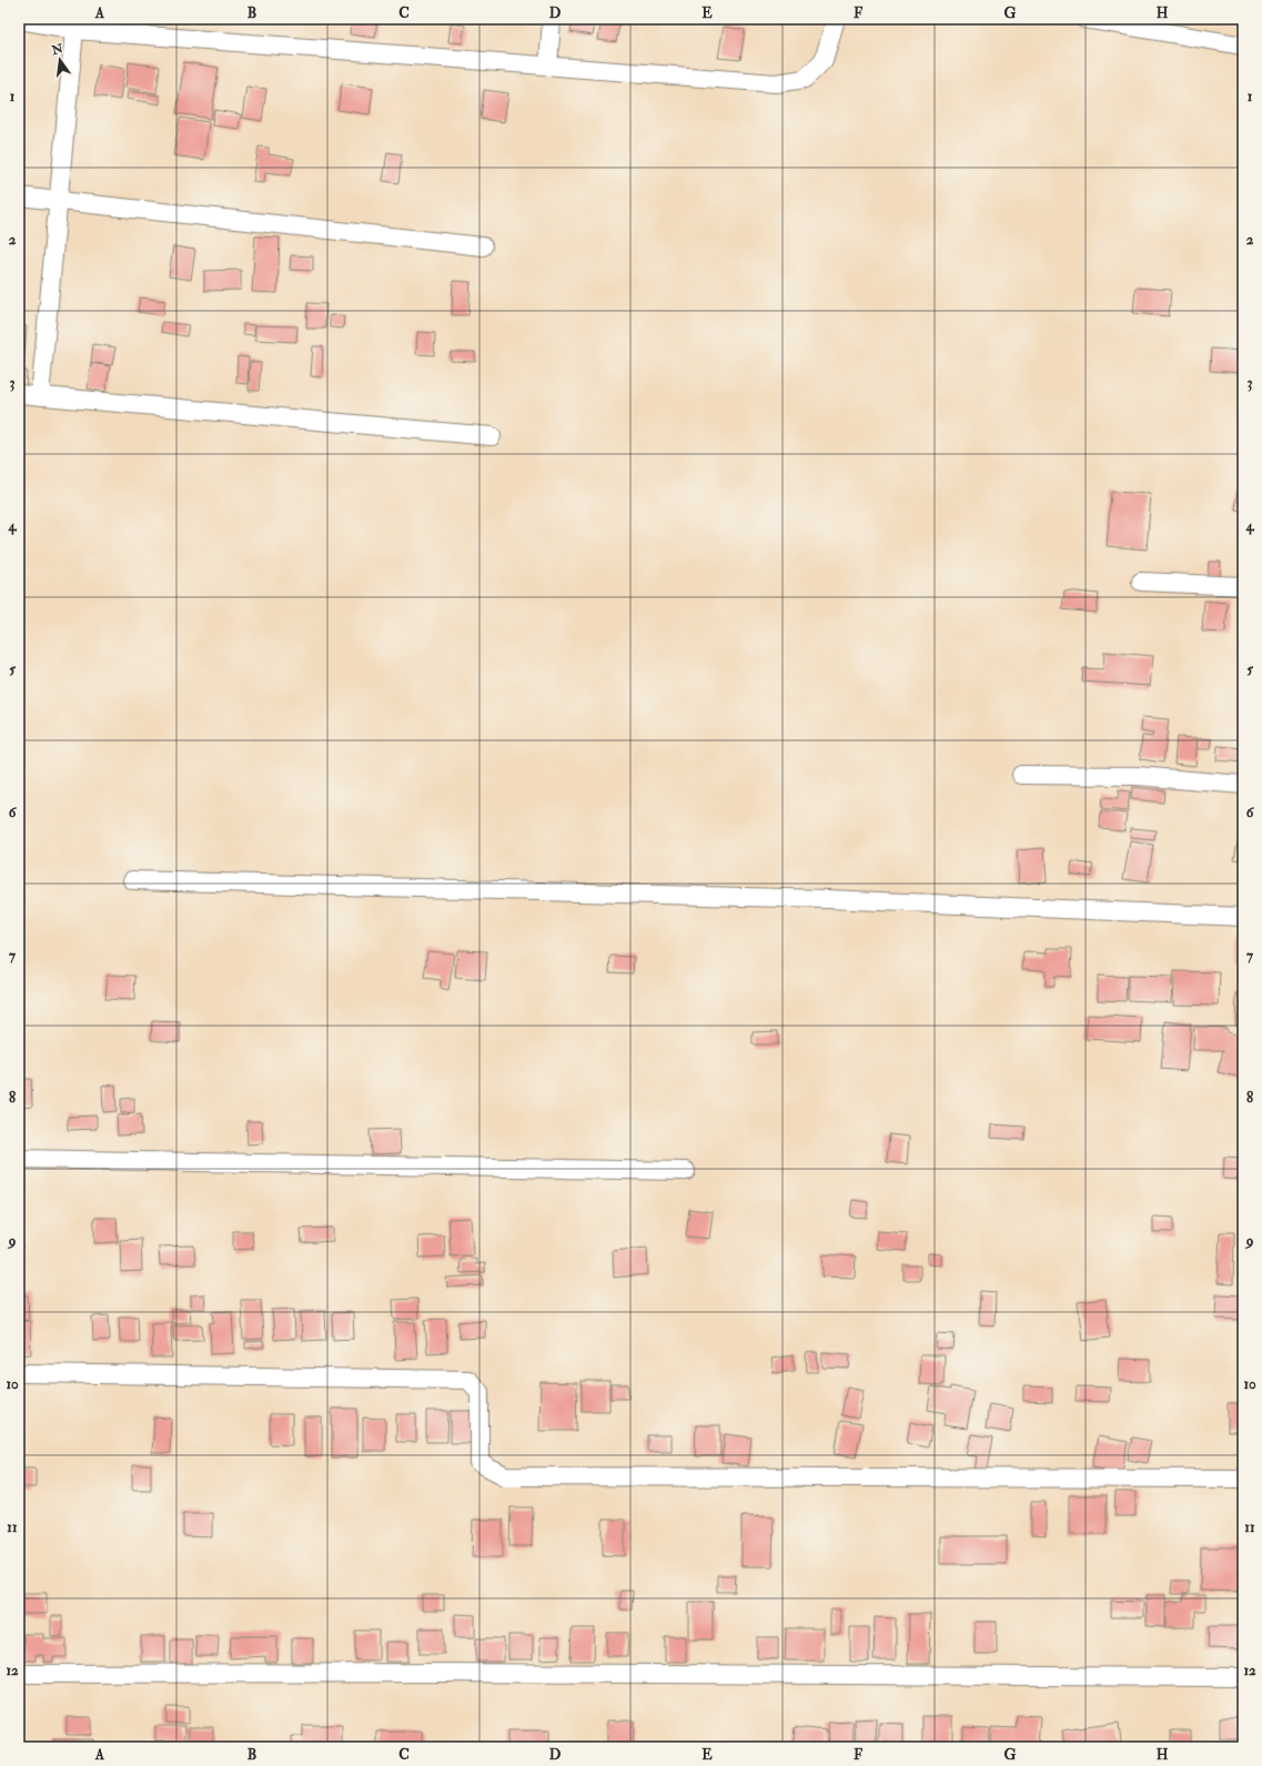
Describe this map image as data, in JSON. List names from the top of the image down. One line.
{"north":"top","grid":{"columns":["A","B","C","D","E","F","G","H"],"rows":["1","2","3","4","5","6","7","8","9","10","11","12"]}}
